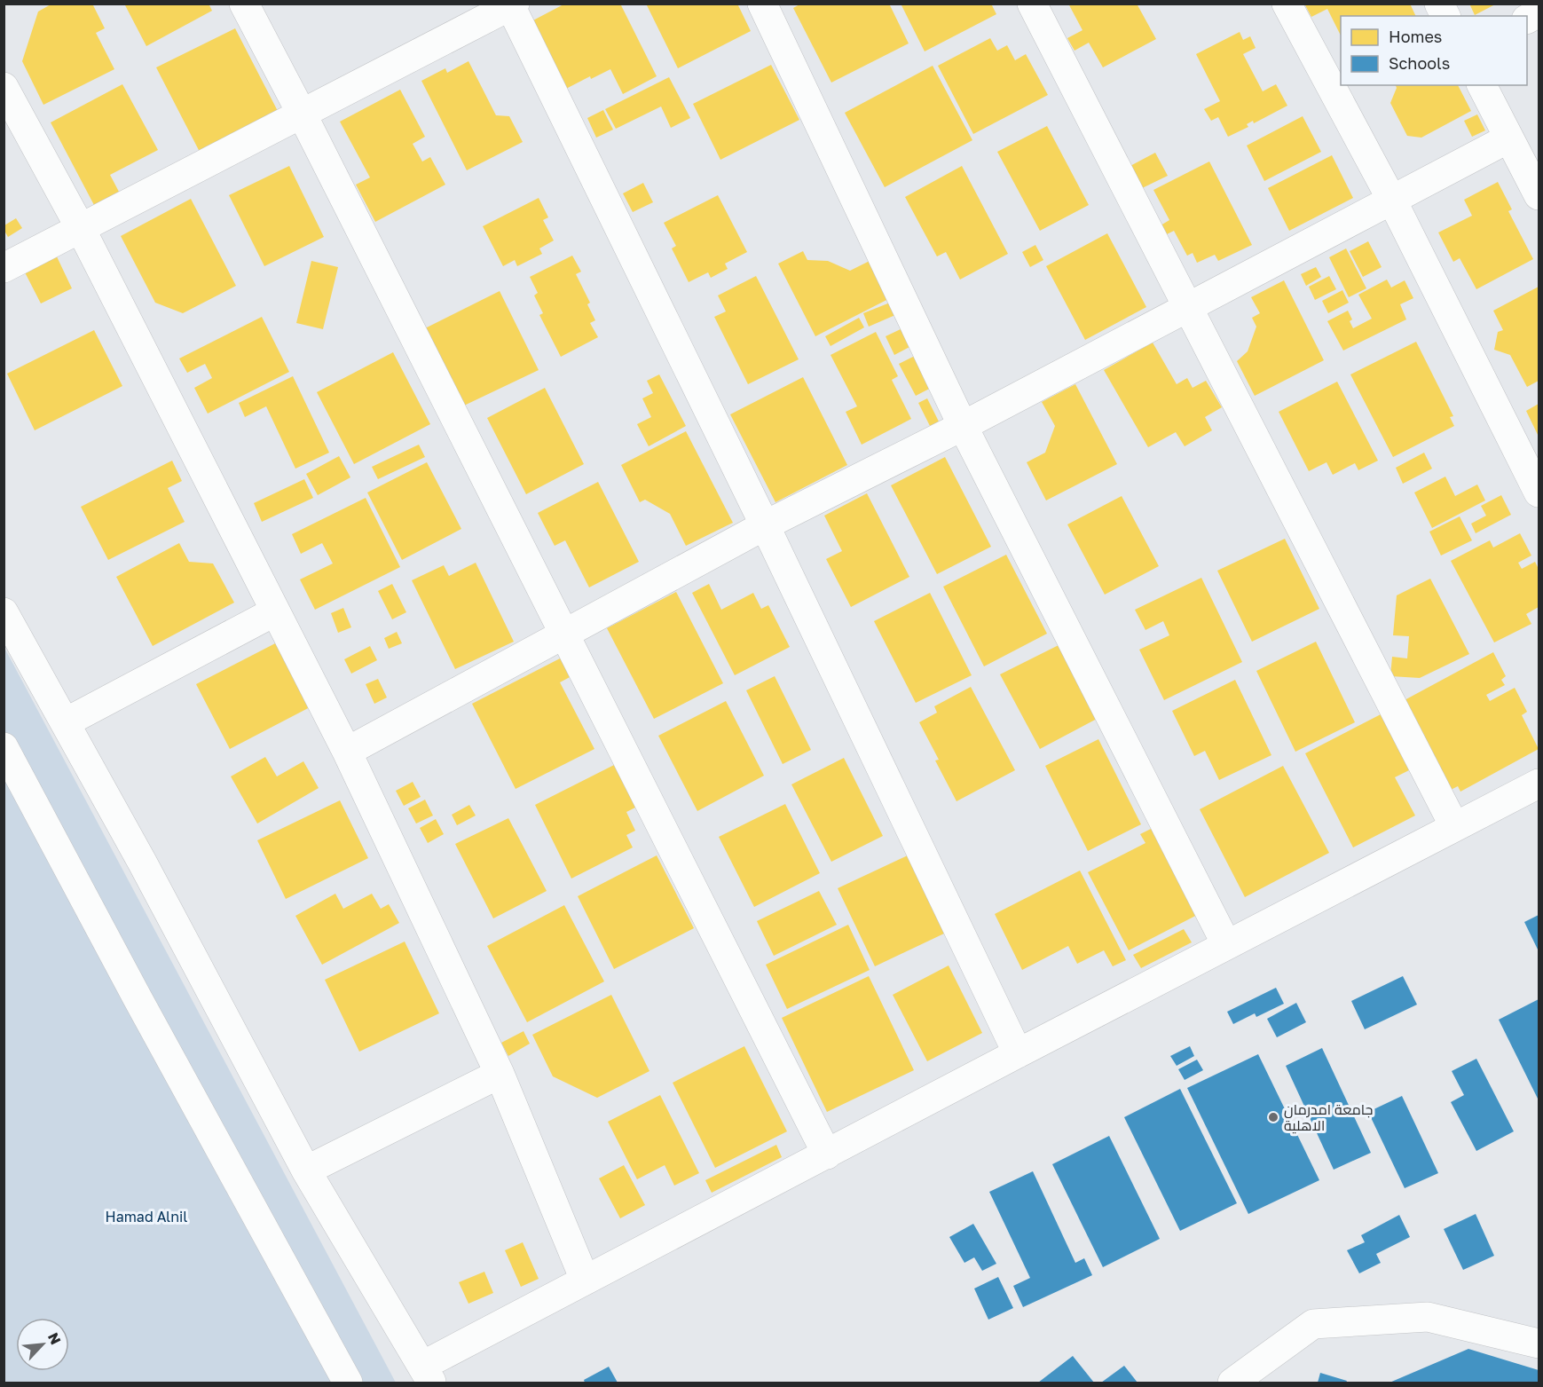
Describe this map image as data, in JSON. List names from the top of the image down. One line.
{"parks":["Hamad Alnil"],"places":["جامعة امدرمان الاهلية"],"legend":["Homes","Schools"],"north":"top right"}
